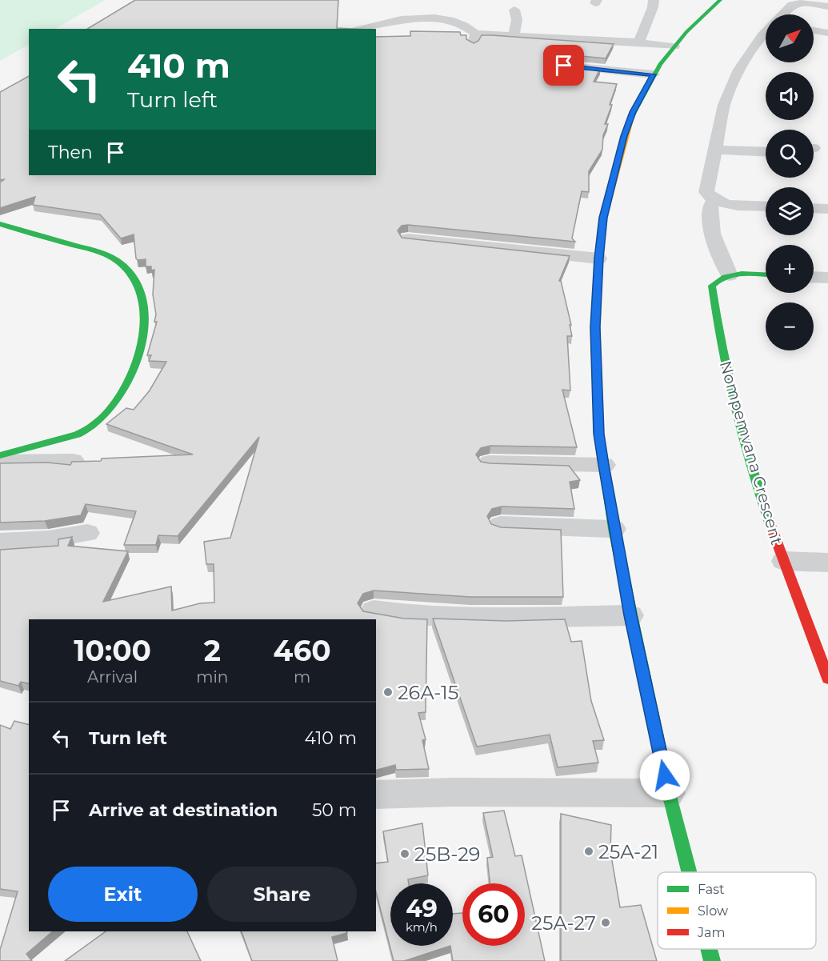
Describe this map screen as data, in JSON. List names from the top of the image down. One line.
{"streets":{"main road":["Nompemvana Crescent"]},"places":["26A-15","25A-21","25B-29","25A-27"],"legend":["Fast","Slow","Jam"],"north":"top right","page":{"map_buttons":["+","−"],"turn":["410 m","Turn left"],"then":"Then","eta":["10:00","Arrival","2","min","460","m"],"list":[{"name":"Turn left","value":"410 m"},{"name":"Arrive at destination","value":"50 m"}],"buttons":["Exit","Share"],"speed":"49 km/h","limit":"60"}}
